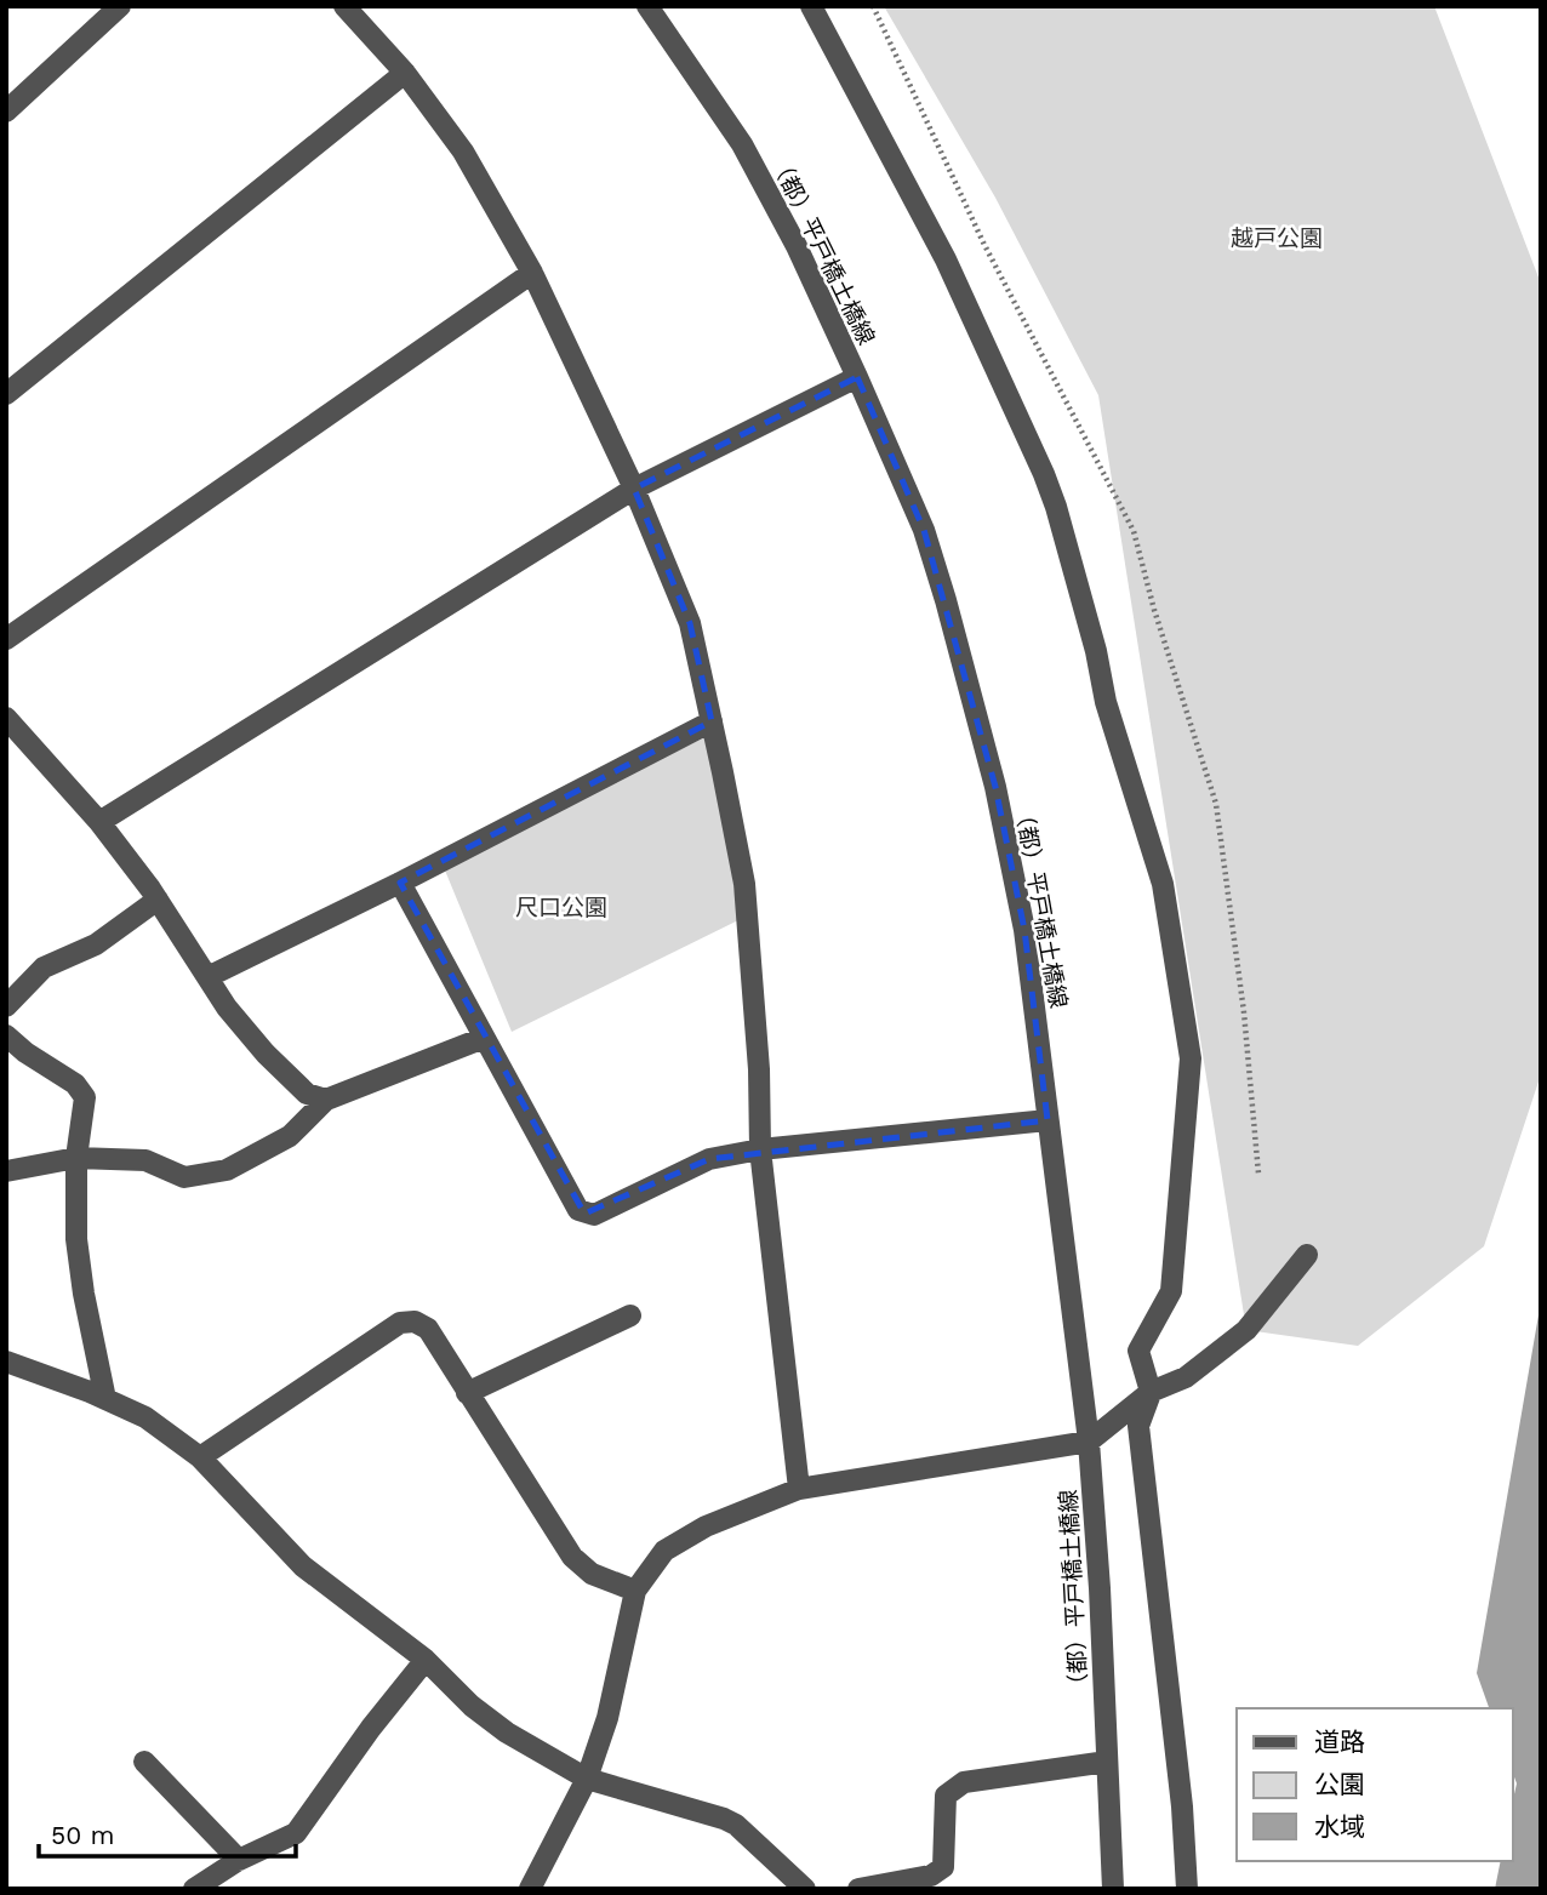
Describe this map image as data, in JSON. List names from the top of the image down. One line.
{"streets":{"street":["（都）平戸橋土橋線"]},"parks":["越戸公園","尺口公園"],"legend":["道路","公園","水域"],"scale_bar":"50 m"}
